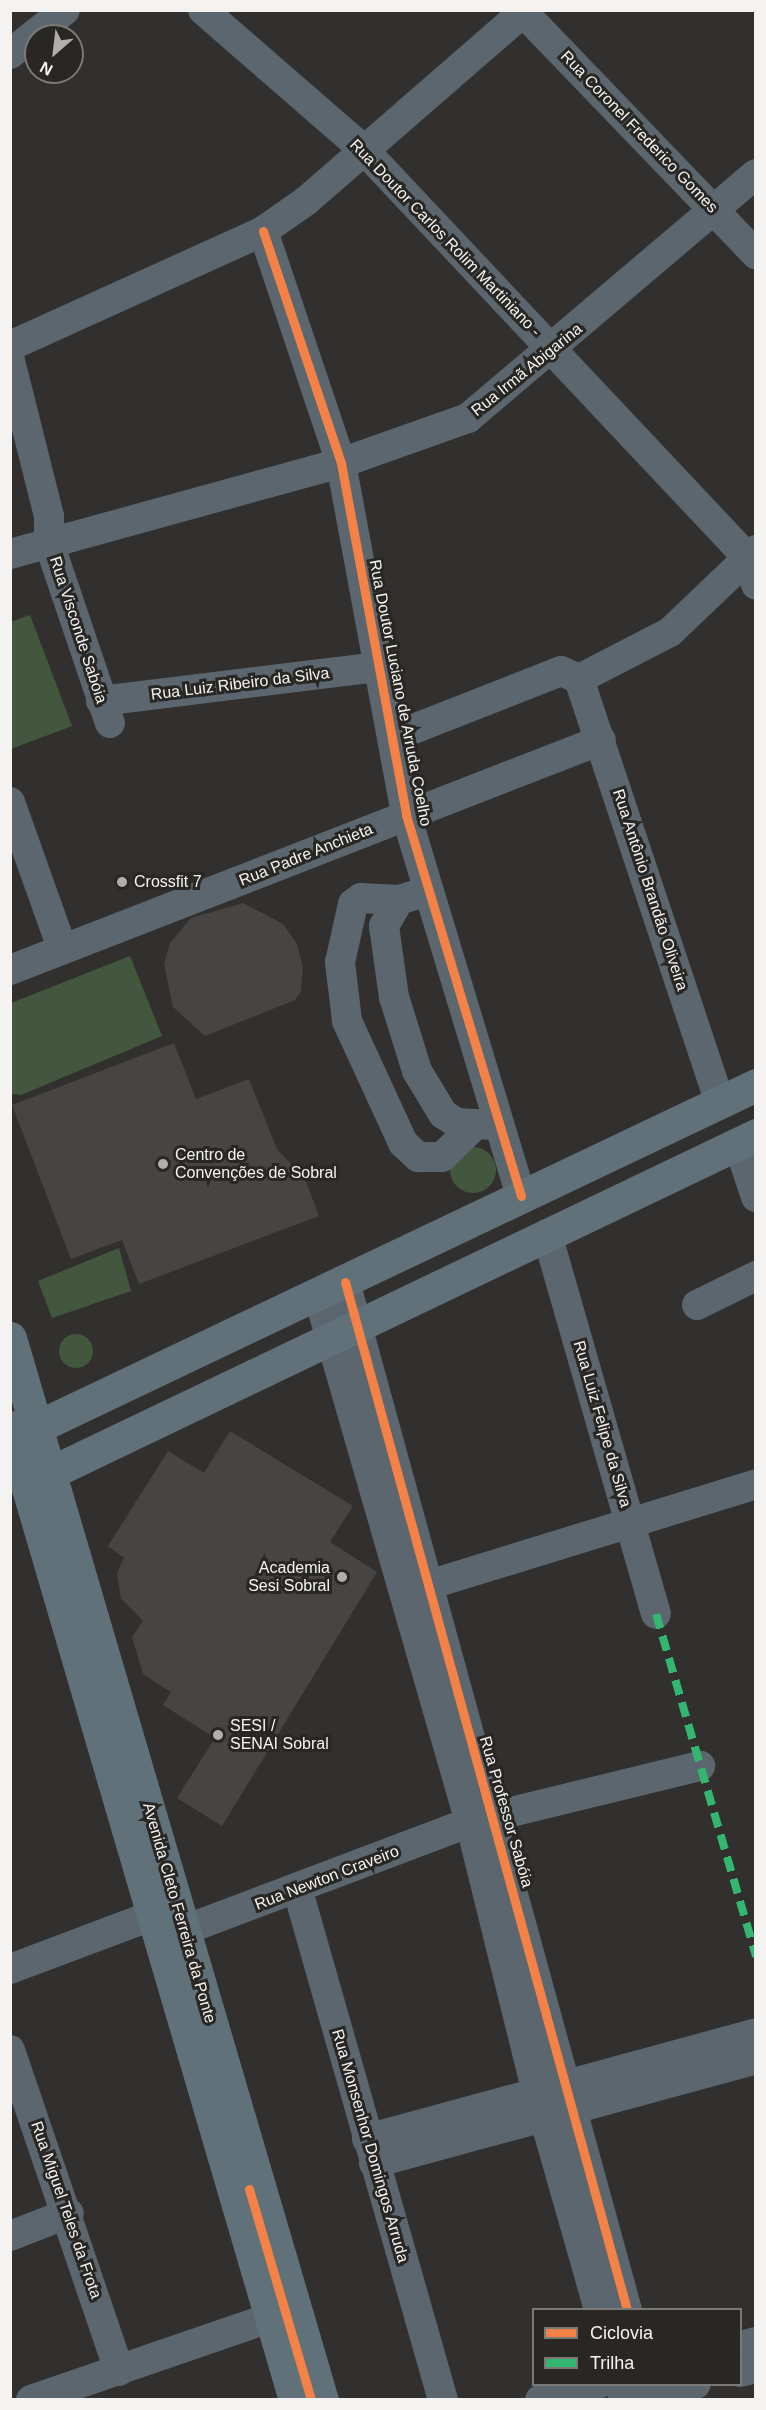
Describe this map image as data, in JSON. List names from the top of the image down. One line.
{"streets":{"main road":["Avenida Cleto Ferreira da Ponte"],"street":["Rua Coronel Frederico Gomes","Rua Doutor Carlos Rolim Martiniano -","Rua Irmã Abigarina","Rua Visconde Sabóia","Rua Luiz Ribeiro da Silva","Rua Doutor Luciano de Arruda Coelho","Rua Padre Anchieta","Rua Antônio Brandão Oliveira","Rua Luiz Felipe da Silva","Rua Professor Sabóia","Rua Newton Craveiro","Rua Monsenhor Domingos Arruda","Rua Miguel Teles da Frota"]},"crossings":[["Rua Coronel Frederico Gomes","Rua Irmã Abigarina"],["Rua Doutor Carlos Rolim Martiniano -","Rua Irmã Abigarina"],["Rua Irmã Abigarina","Rua Visconde Sabóia"],["Rua Irmã Abigarina","Rua Doutor Luciano de Arruda Coelho"],["Rua Visconde Sabóia","Rua Luiz Ribeiro da Silva"],["Rua Luiz Ribeiro da Silva","Rua Doutor Luciano de Arruda Coelho"],["Rua Doutor Luciano de Arruda Coelho","Rua Padre Anchieta"],["Rua Padre Anchieta","Rua Antônio Brandão Oliveira"],["Rua Professor Sabóia","Rua Newton Craveiro"],["Rua Newton Craveiro","Avenida Cleto Ferreira da Ponte"],["Rua Newton Craveiro","Rua Monsenhor Domingos Arruda"]],"places":["Crossfit 7","Centro de Convenções de Sobral","Academia Sesi Sobral","SESI / SENAI Sobral"],"legend":["Ciclovia","Trilha"],"north":"bottom left"}
